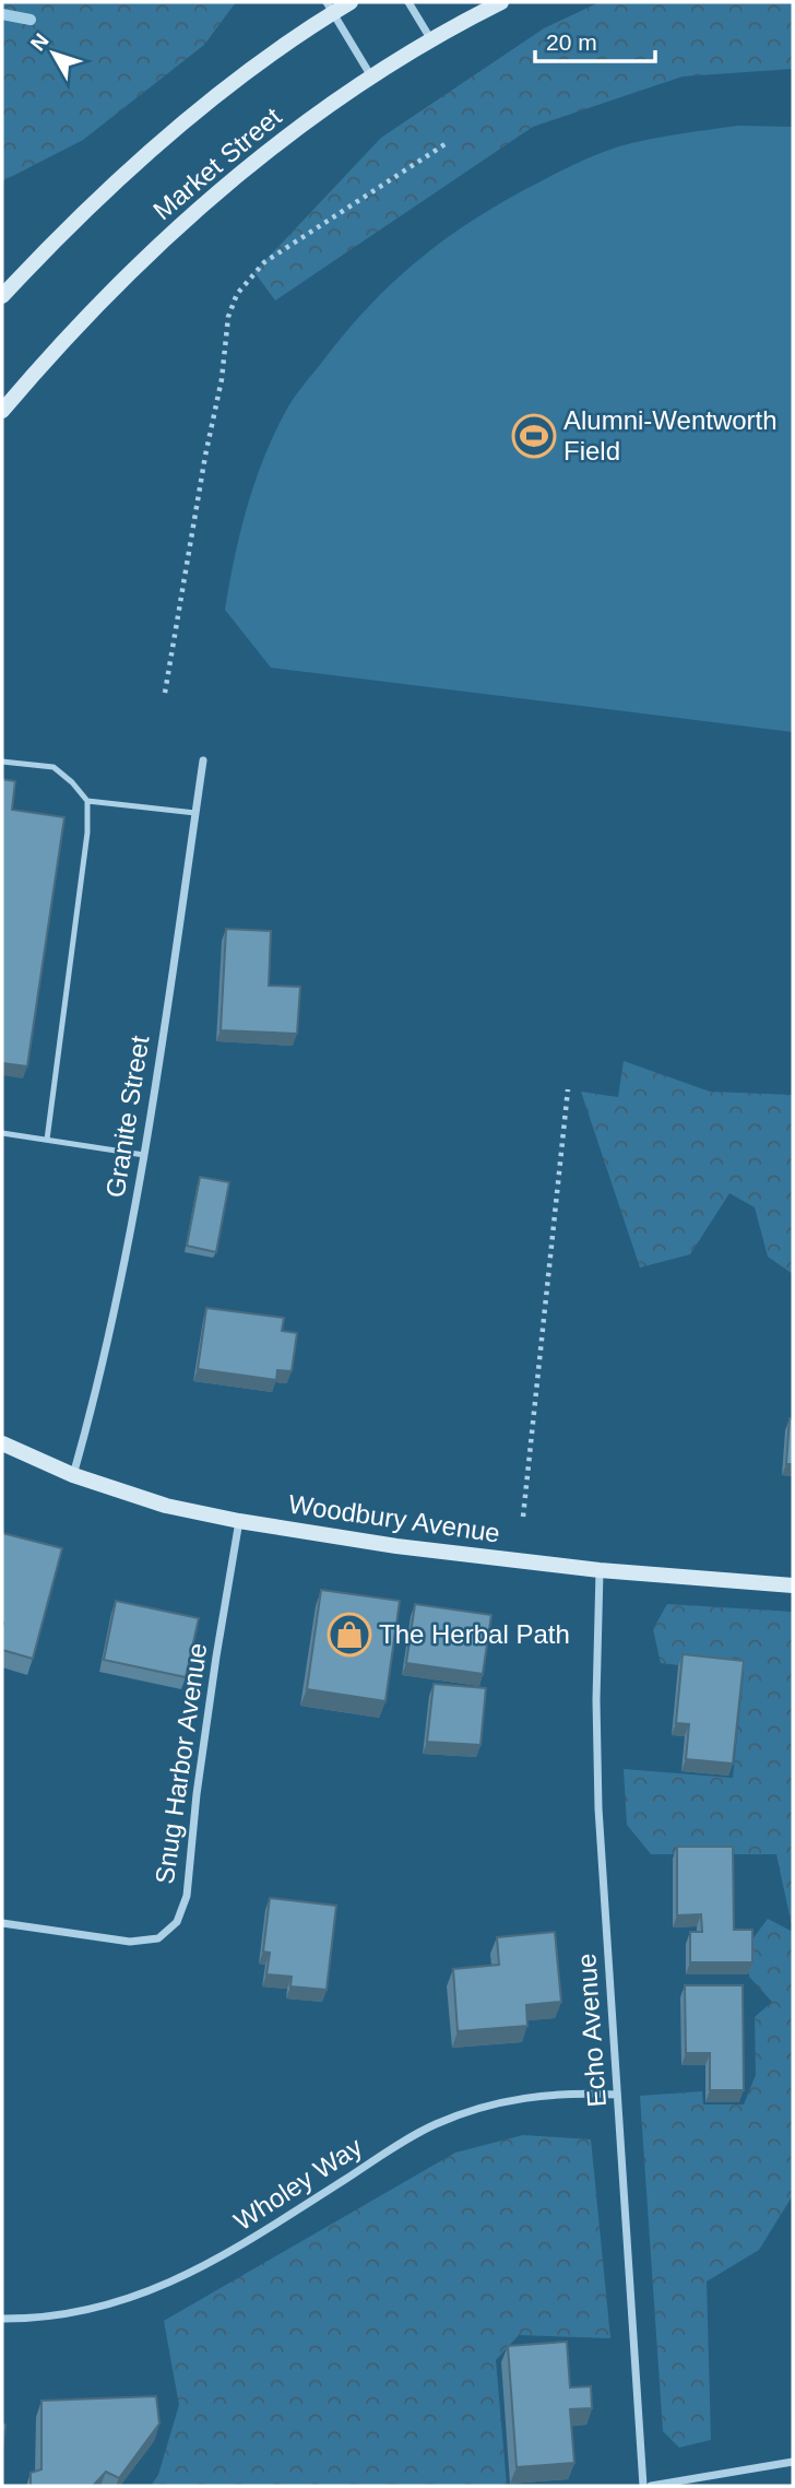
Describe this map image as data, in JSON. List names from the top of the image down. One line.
{"streets":{"main road":["Market Street","Woodbury Avenue"],"street":["Granite Street","Snug Harbor Avenue","Echo Avenue","Wholey Way"]},"crossings":[["Granite Street","Woodbury Avenue"],["Woodbury Avenue","Snug Harbor Avenue"],["Woodbury Avenue","Echo Avenue"],["Echo Avenue","Wholey Way"]],"places":{"sports":["Alumni-Wentworth Field"],"shop":["The Herbal Path"]},"scale_bar":"20 m","north":"top left"}
